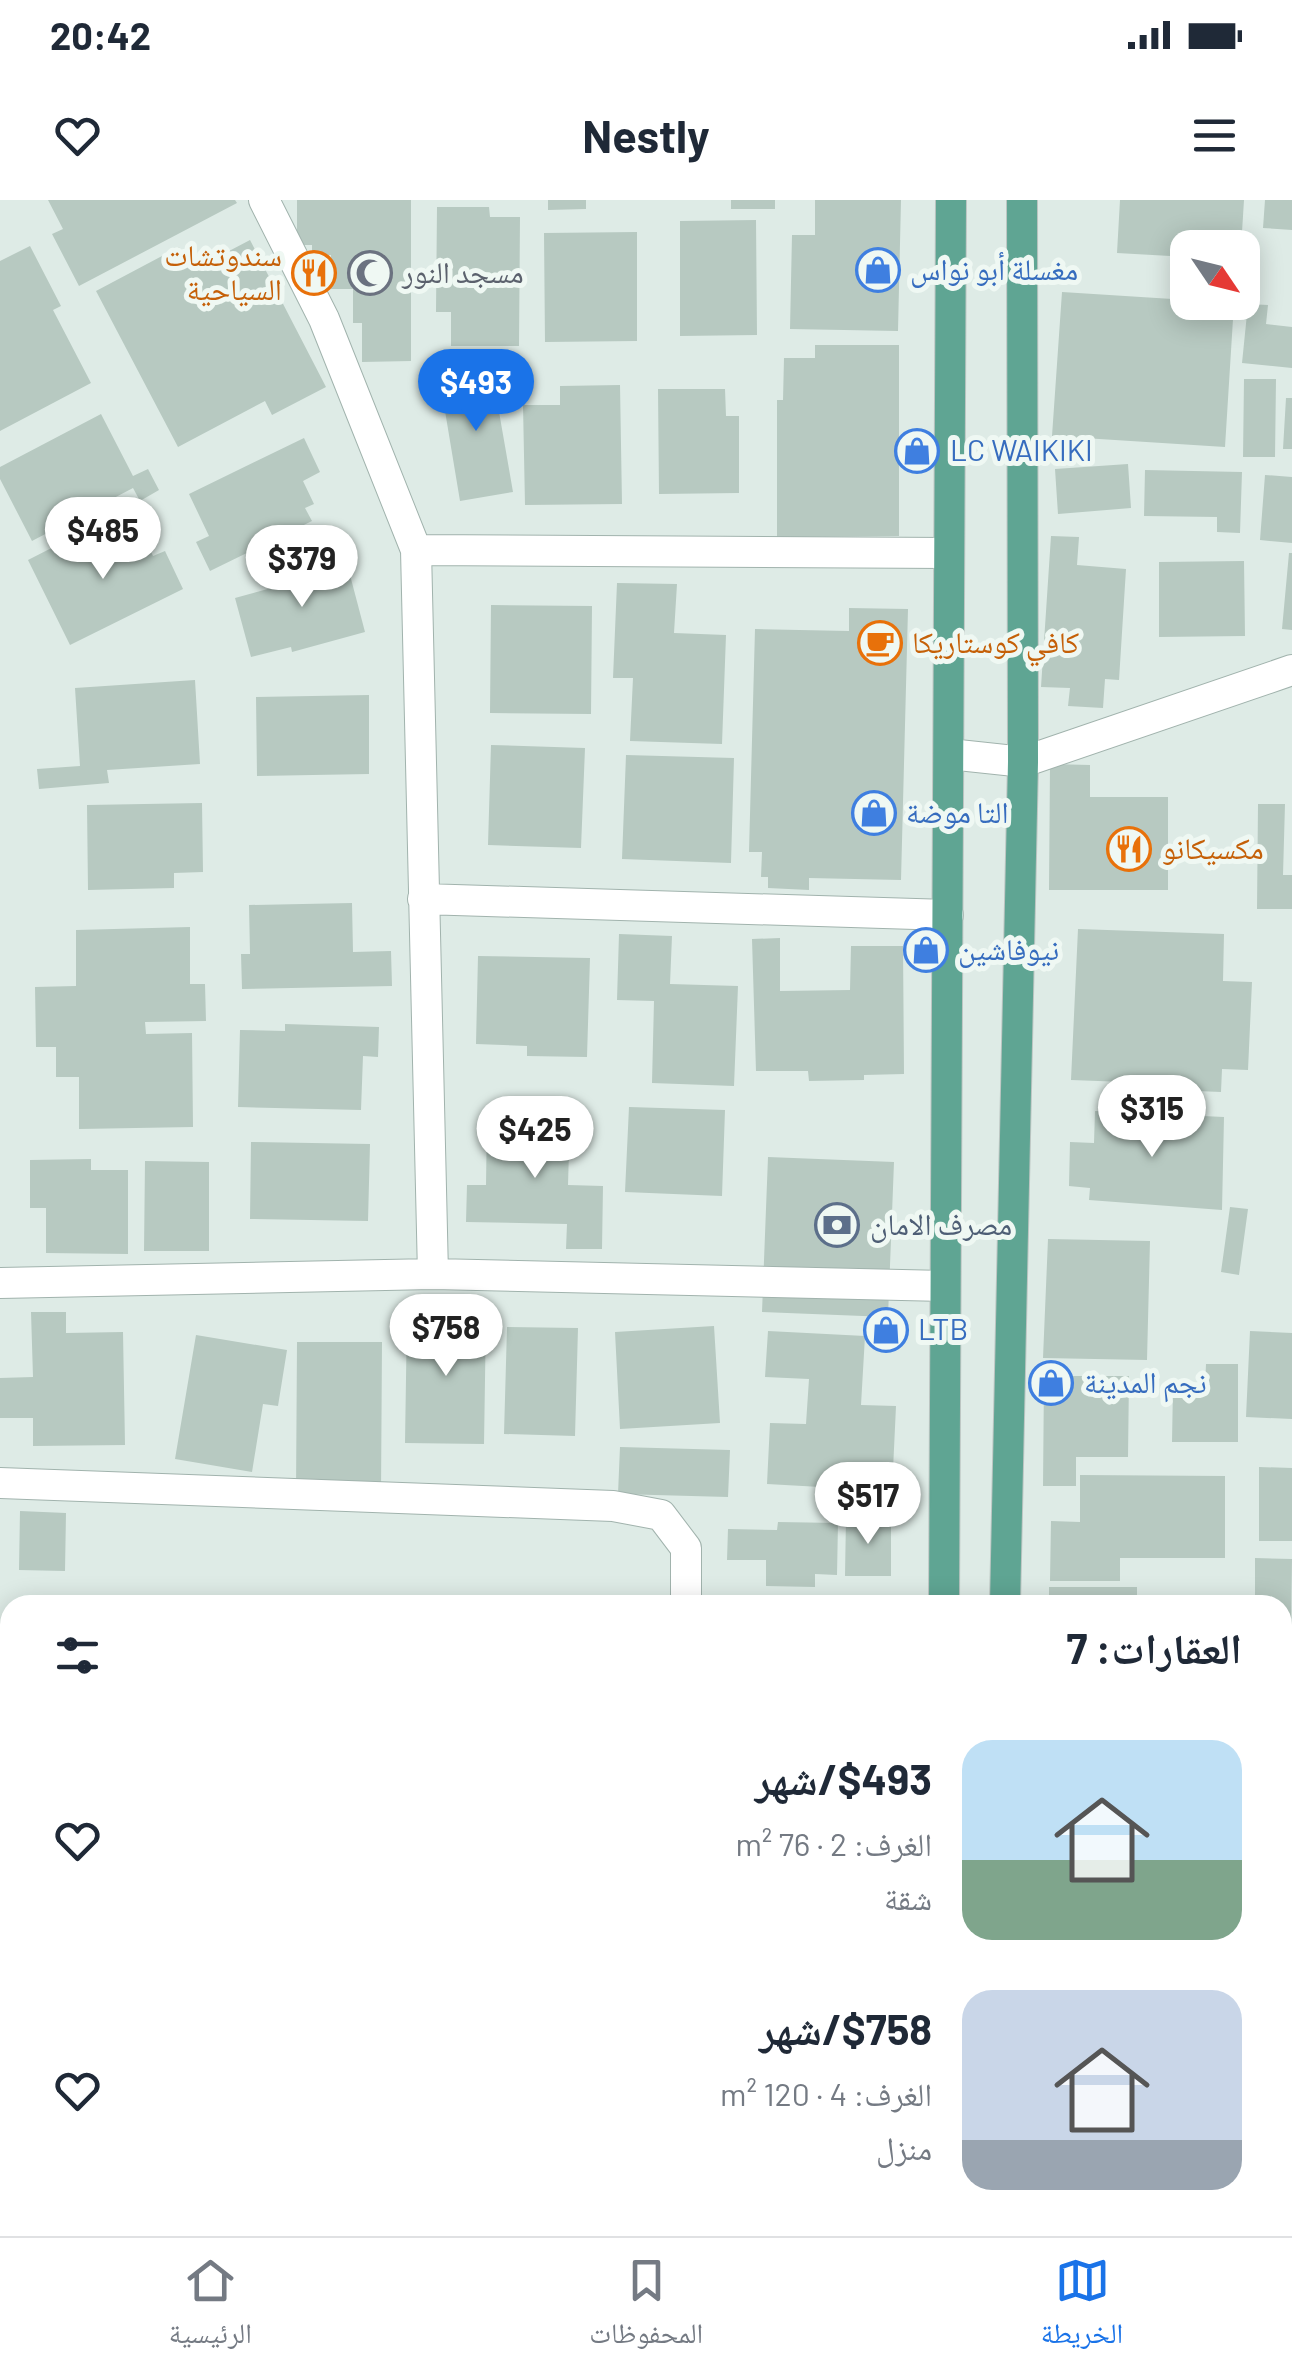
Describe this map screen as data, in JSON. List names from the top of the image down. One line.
{"places":{"shop":["مغسلة أبو نواس","LC WAIKIKI","التا موضة","نيوفاشين","LTB","نجم المدينة"],"restaurant":["سندوتشات السياحية","مكسيكانو"],"mosque":["مسجد النور"],"cafe":["كافي كوستاريكا"],"bank":["مصرف الامان"]},"north":"bottom right","page":{"status":"20:42","header":"Nestly","price":["$493","$485","$379","$315","$425","$758","$517"],"heading":"العقارات: 7","list":[{"name":"$493/شهر","note":"الغرف: 2 · 76 m² · شقة"},{"name":"$758/شهر","note":"الغرف: 4 · 120 m² · منزل"}],"tabs":["الخريطة","المحفوظات","الرئيسية"]}}
